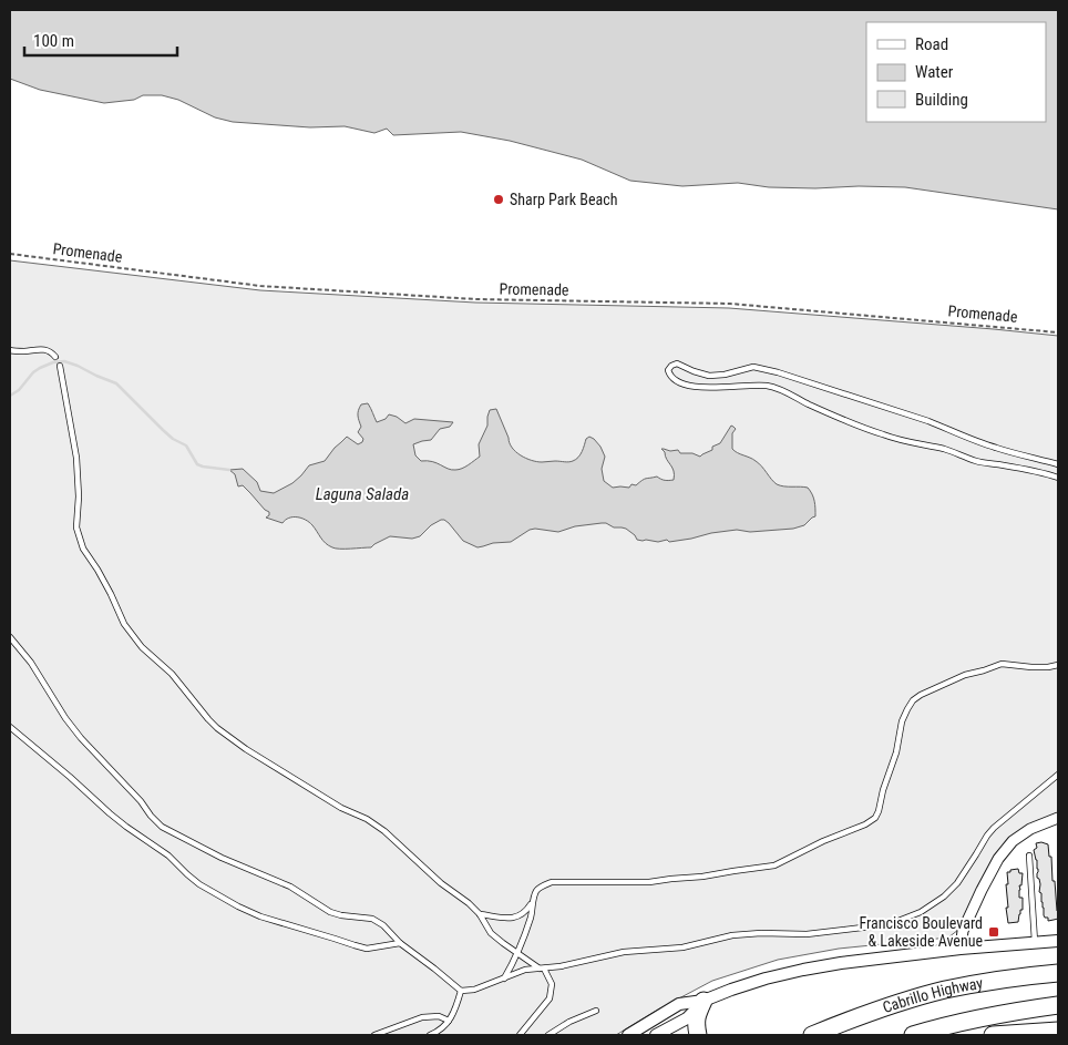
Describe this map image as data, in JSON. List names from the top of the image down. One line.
{"streets":{"highway":["Cabrillo Highway"],"path":["Promenade"]},"water":["Laguna Salada"],"places":{"other":["Sharp Park Beach"],"transit":["Francisco Boulevard & Lakeside Avenue"]},"legend":["Road","Water","Building"],"scale_bar":"100 m"}
